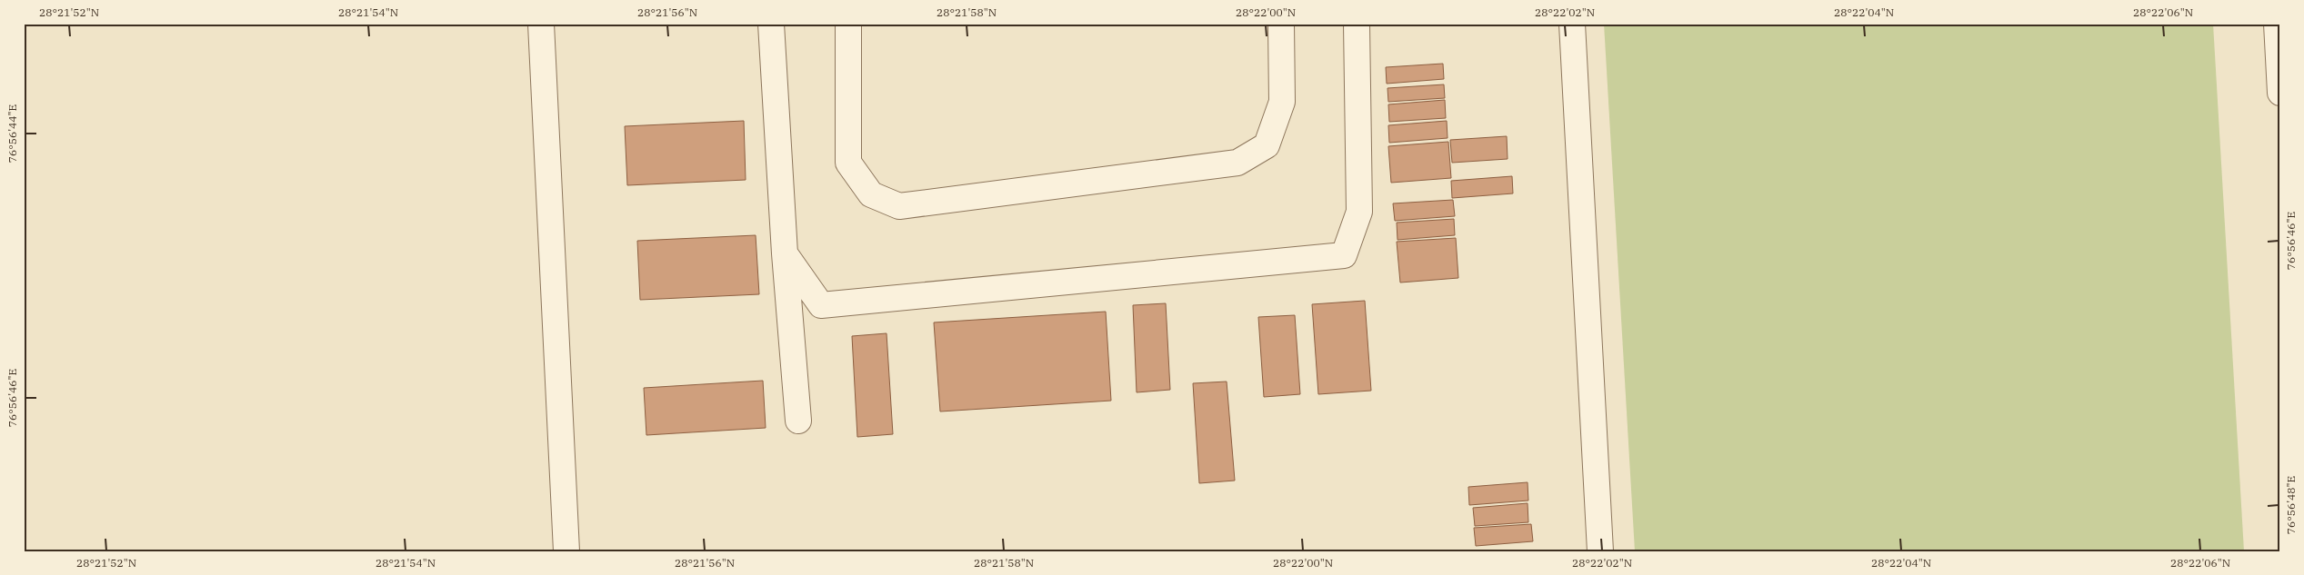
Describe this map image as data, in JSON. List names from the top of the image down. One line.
{"coordinates":["28°21'52\"N","28°21'54\"N","28°21'56\"N","28°21'58\"N","28°22'00\"N","28°22'02\"N","28°22'04\"N","28°22'06\"N","76°56'44\"E","76°56'46\"E","76°56'48\"E"]}
